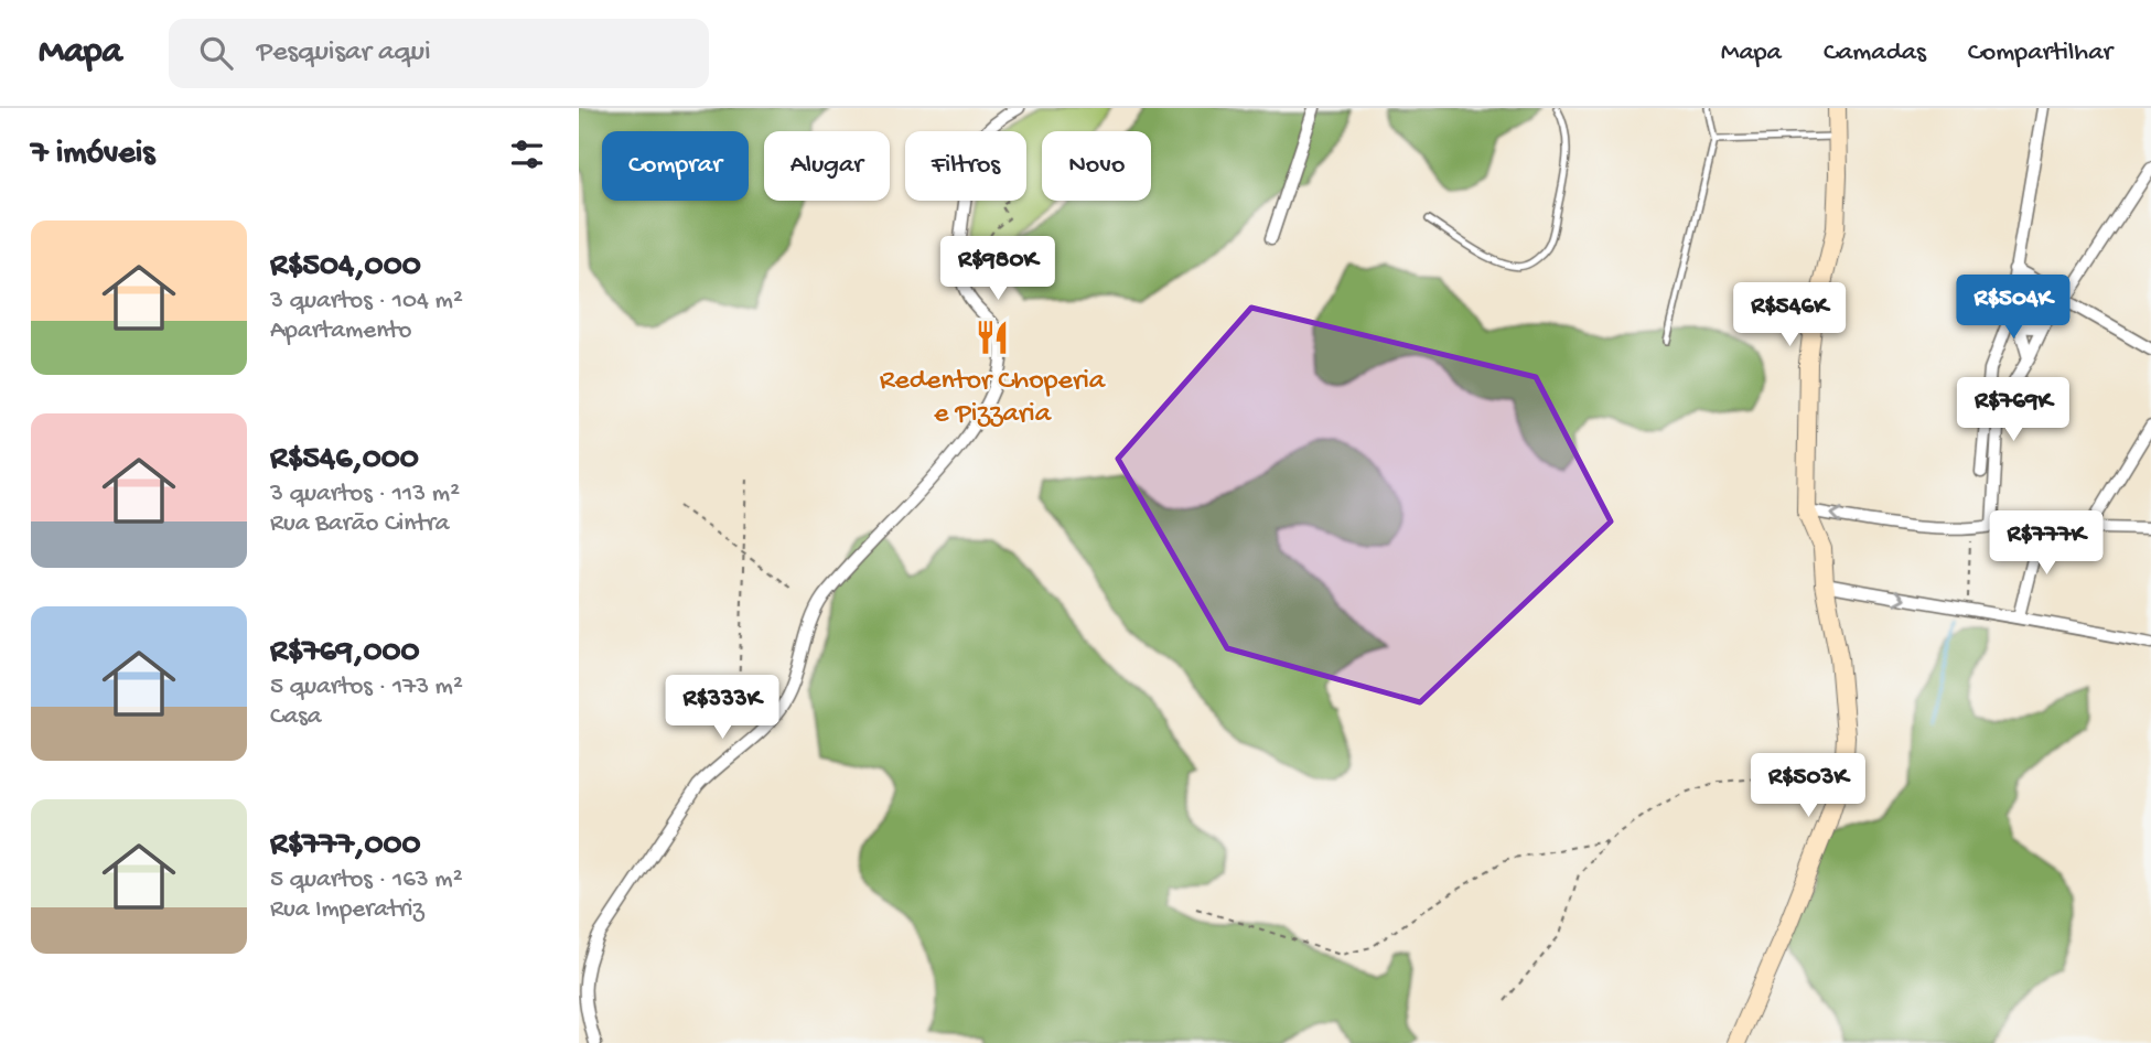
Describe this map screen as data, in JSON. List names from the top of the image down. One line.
{"places":{"restaurant":["Redentor Choperia e Pizzaria"]},"page":{"header":"Mapa","search":"Pesquisar aqui","nav":["Mapa","Camadas","Compartilhar"],"heading":"7 imóveis","chip":["Comprar","Alugar","Filtros","Novo"],"list":[{"name":"R$504,000","note":"3 quartos · 104 m² · Apartamento"},{"name":"R$546,000","note":"3 quartos · 113 m² · Rua Barão Cintra"},{"name":"R$769,000","note":"5 quartos · 173 m² · Casa"},{"name":"R$777,000","note":"5 quartos · 163 m² · Rua Imperatriz"}],"price":["R$980K","R$504K","R$546K","R$769K","R$777K","R$333K","R$503K"]}}
